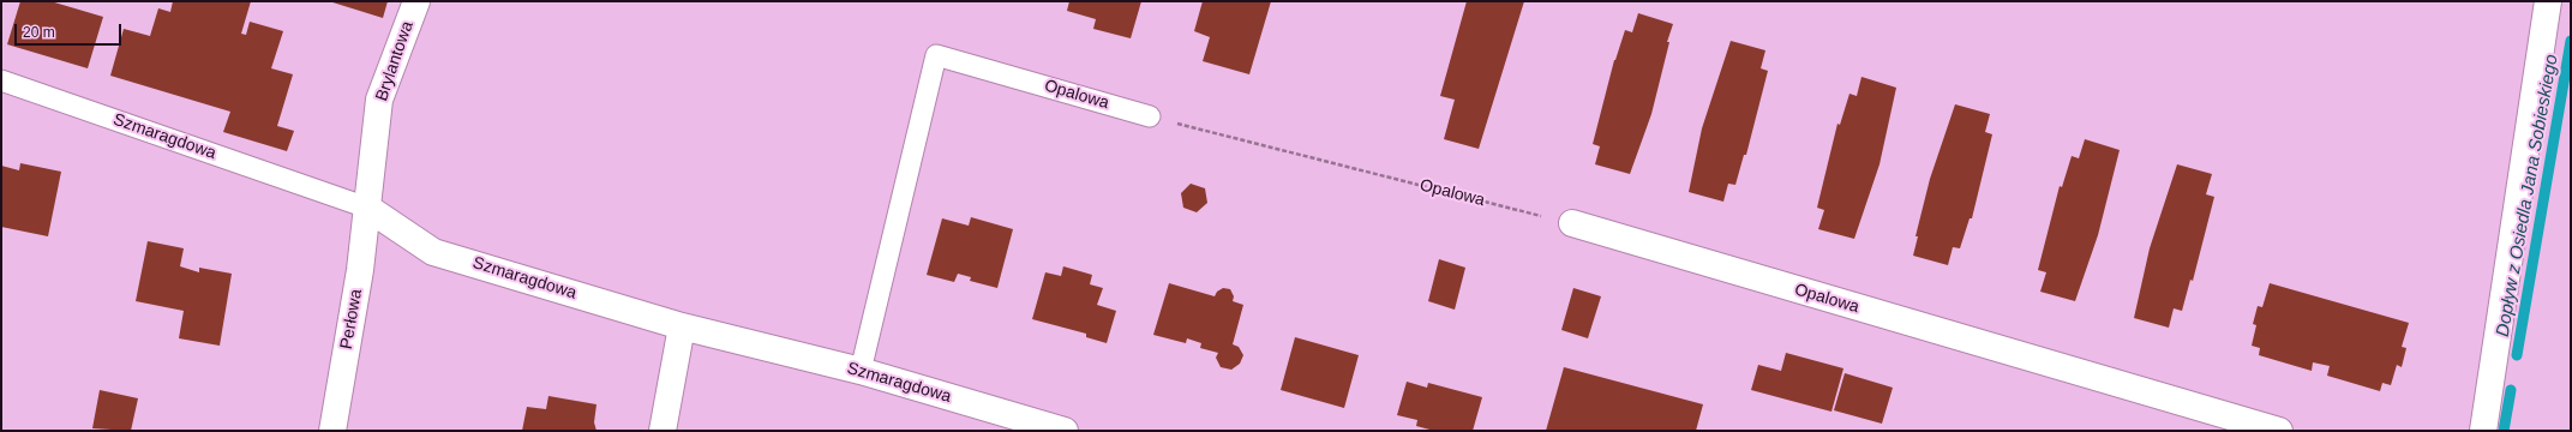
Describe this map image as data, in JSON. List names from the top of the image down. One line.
{"streets":{"street":["Brylantowa","Opalowa","Szmaragdowa","Perłowa"]},"crossings":[["Brylantowa","Szmaragdowa"],["Brylantowa","Perłowa"],["Opalowa","Szmaragdowa"],["Szmaragdowa","Perłowa"]],"water":["Dopływ z Osiedla Jana Sobieskiego"],"scale_bar":"20 m"}
